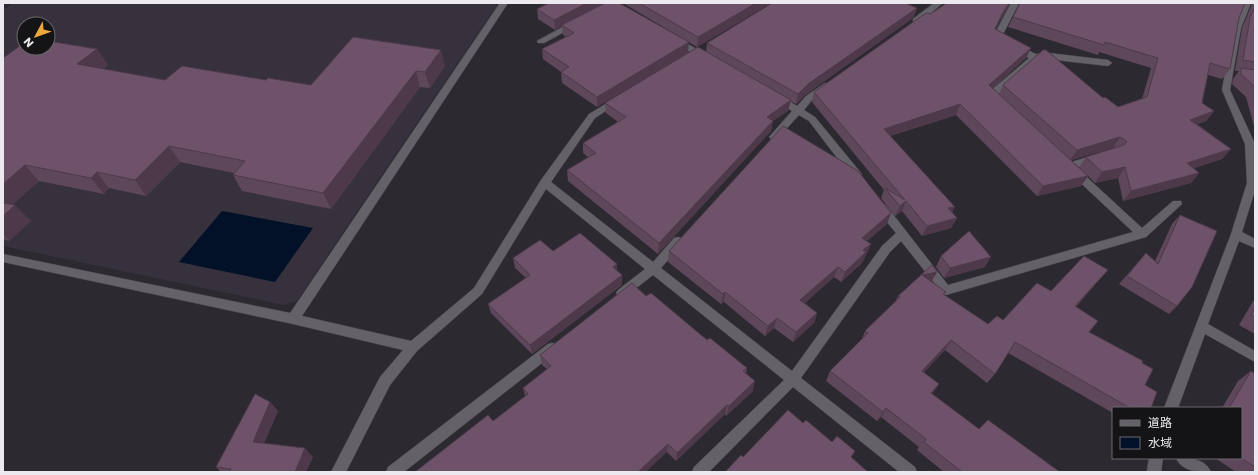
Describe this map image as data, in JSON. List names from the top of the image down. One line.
{"legend":["道路","水域"],"north":"bottom left"}
